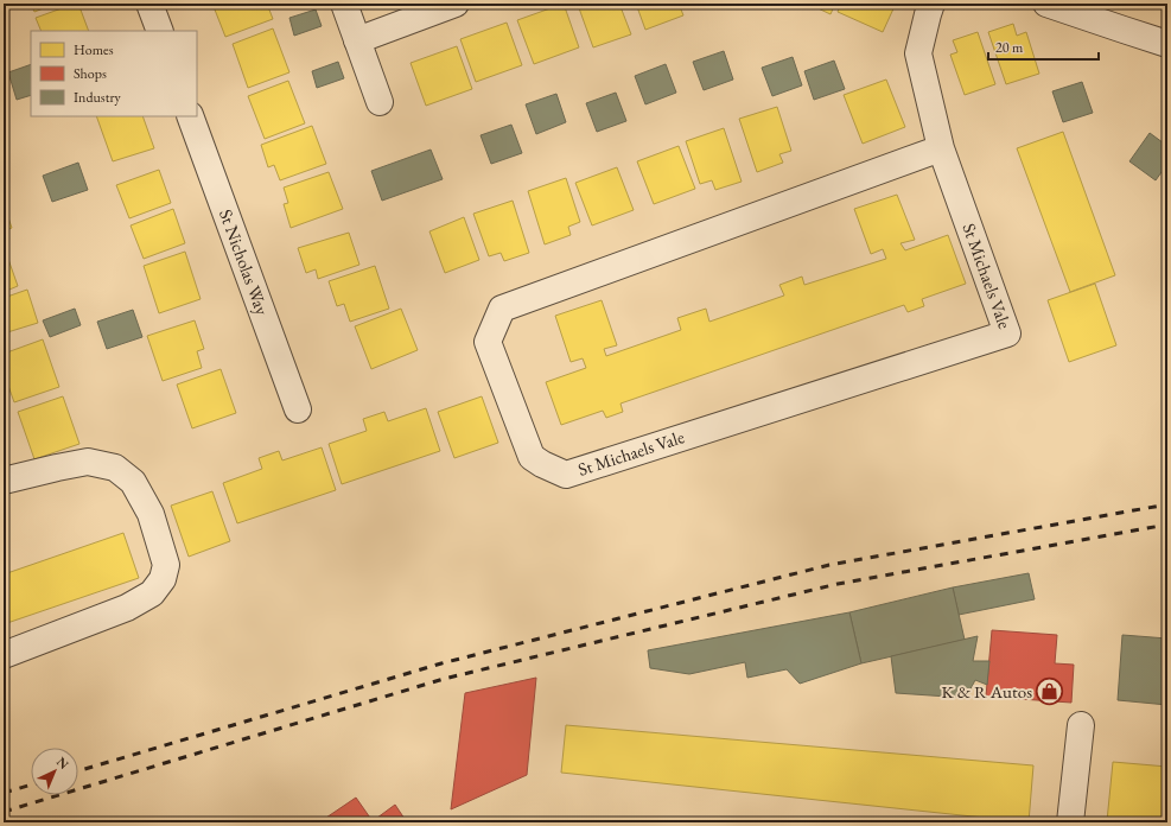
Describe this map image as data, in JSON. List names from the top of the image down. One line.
{"streets":{"street":["St Nicholas Way","St Michaels Vale"]},"places":{"shop":["K & R Autos"]},"legend":["Homes","Shops","Industry"],"scale_bar":"20 m","north":"top right"}
